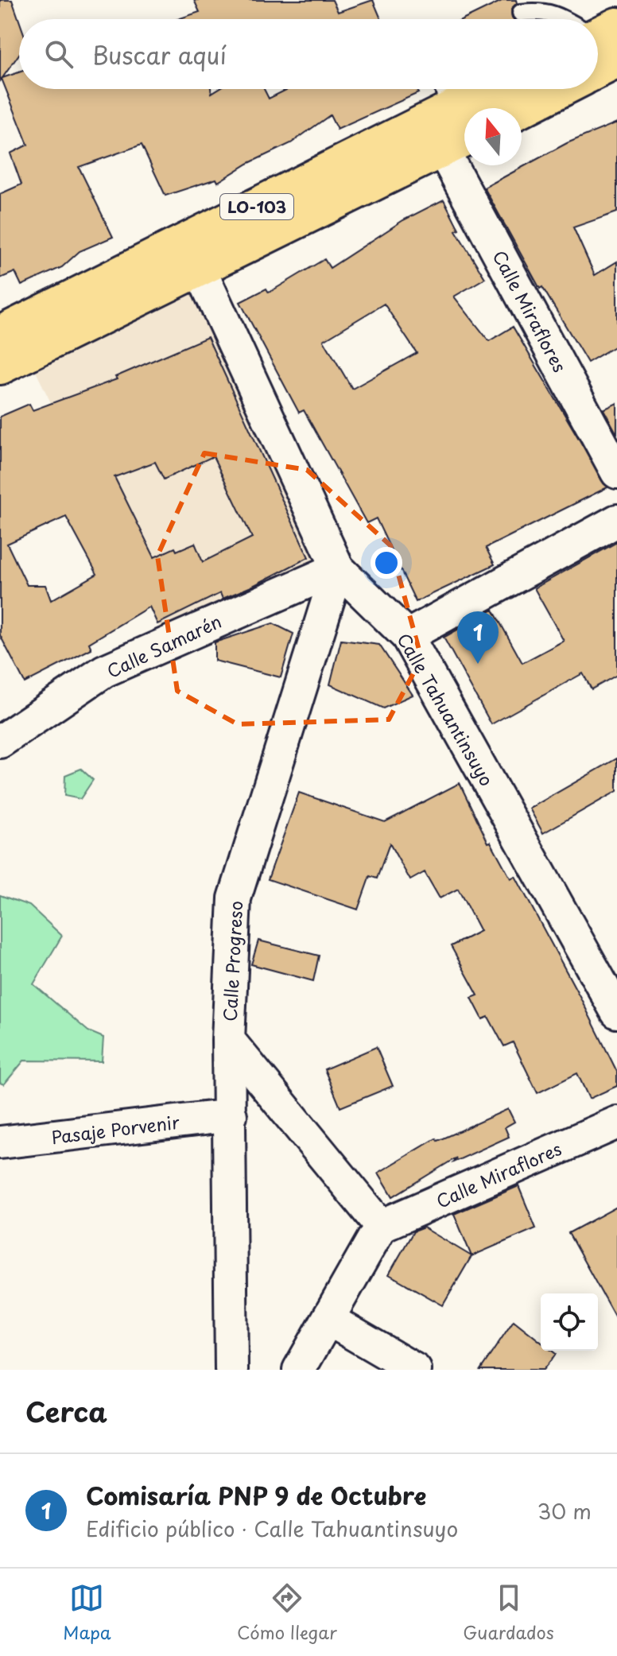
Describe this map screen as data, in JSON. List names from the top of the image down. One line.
{"streets":{"main road":["LO-103"],"street":["Calle Miraflores","Calle Samarén","Calle Tahuantinsuyo","Calle Progreso","Pasaje Porvenir"]},"crossings":[["LO-103","Calle Miraflores"],["LO-103","Calle Tahuantinsuyo"],["Calle Samarén","Calle Tahuantinsuyo"],["Calle Samarén","Calle Progreso"],["Calle Tahuantinsuyo","Calle Progreso"],["Calle Progreso","Pasaje Porvenir"]],"north":"top","page":{"search":"Buscar aquí","pins":"1","heading":"Cerca","list":[{"mark":"1","name":"Comisaría PNP 9 de Octubre","note":"Edificio público · Calle Tahuantinsuyo","value":"30 m"}],"nav":["Mapa","Cómo llegar","Guardados"]}}
